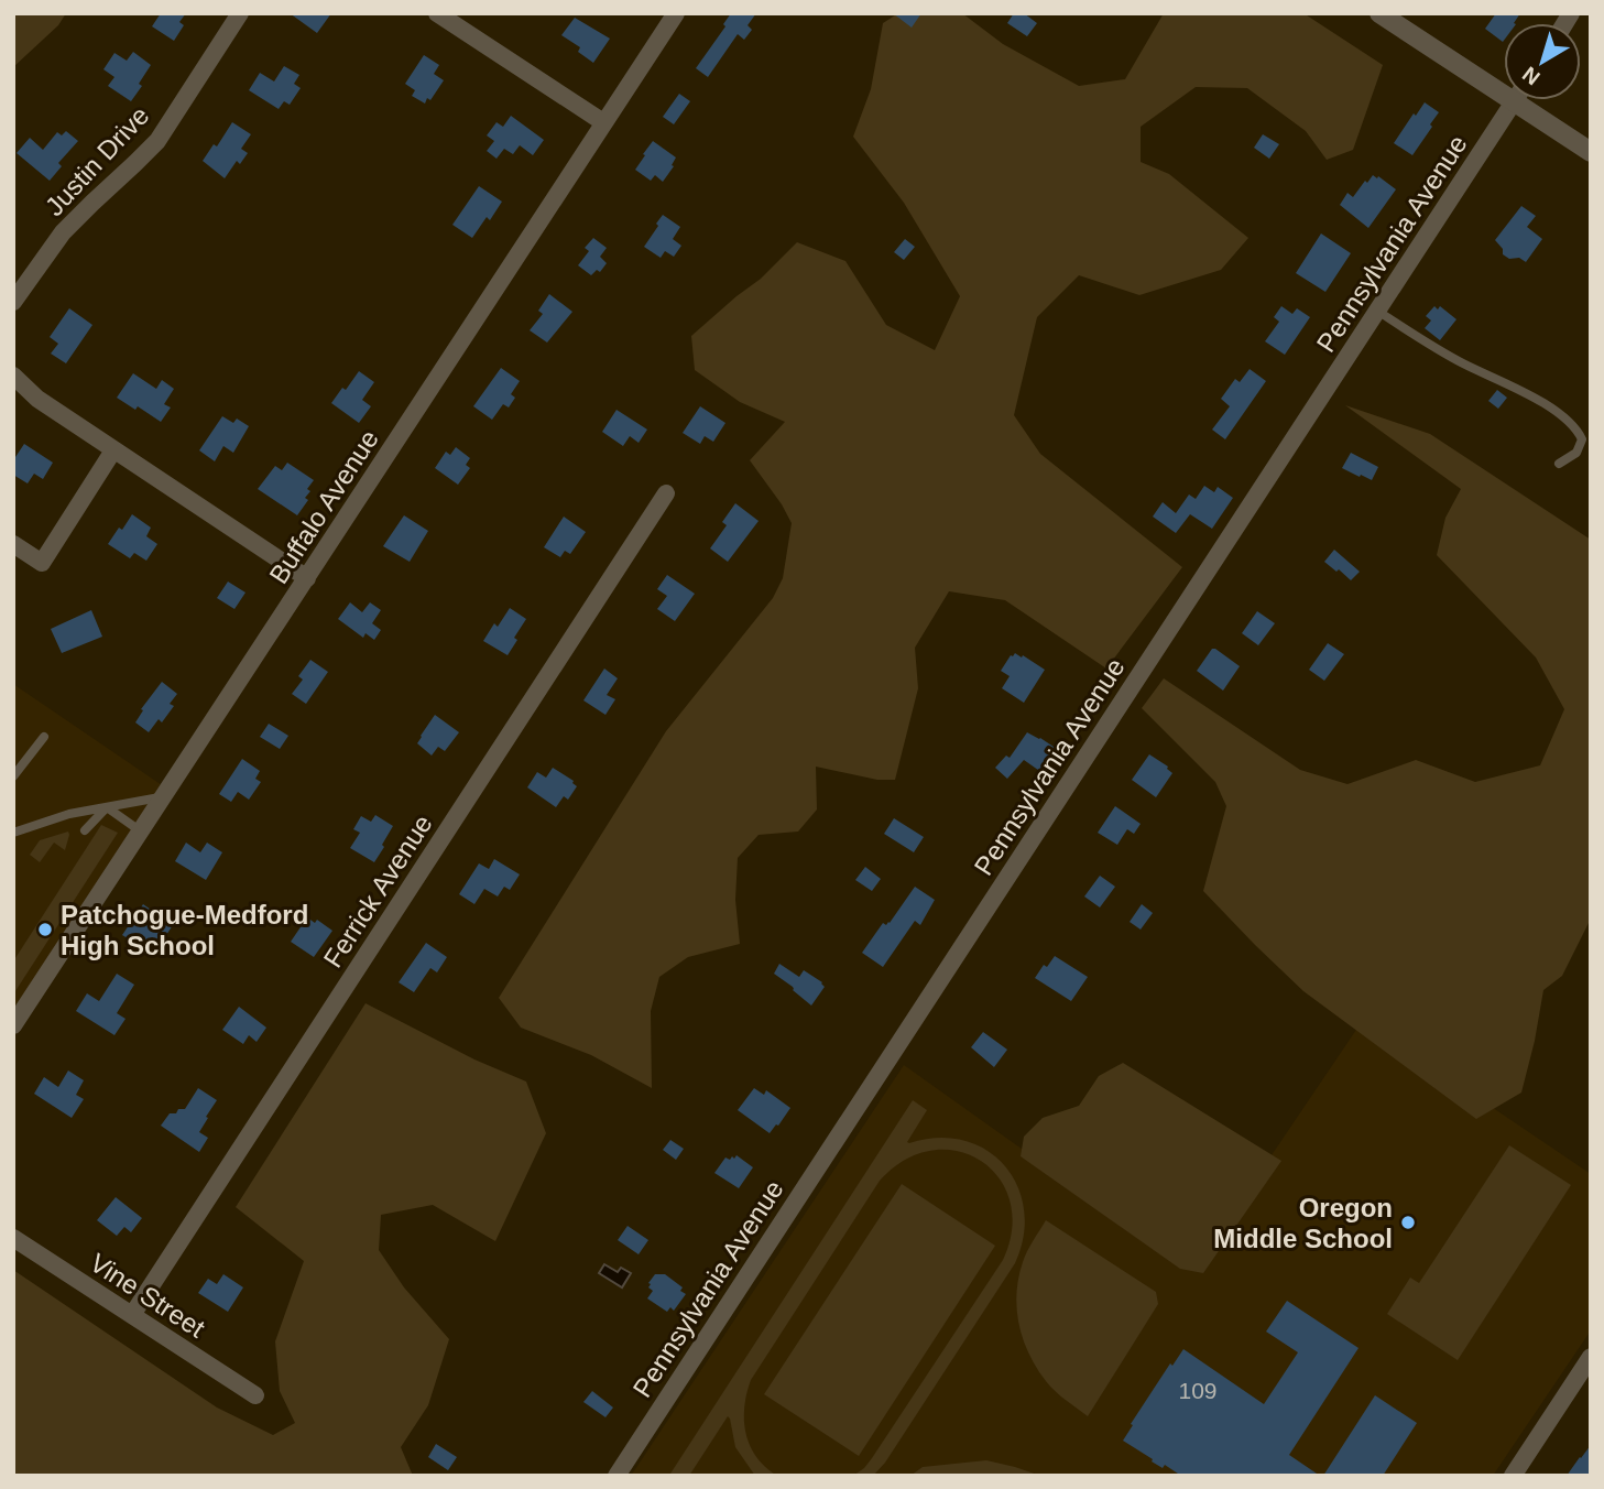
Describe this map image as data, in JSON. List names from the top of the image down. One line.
{"streets":{"street":["Justin Drive","Pennsylvania Avenue","Buffalo Avenue","Ferrick Avenue","Vine Street"]},"crossings":[["Ferrick Avenue","Vine Street"]],"places":["Patchogue-Medford High School","Oregon Middle School"],"house_numbers":["109"],"north":"bottom left"}
